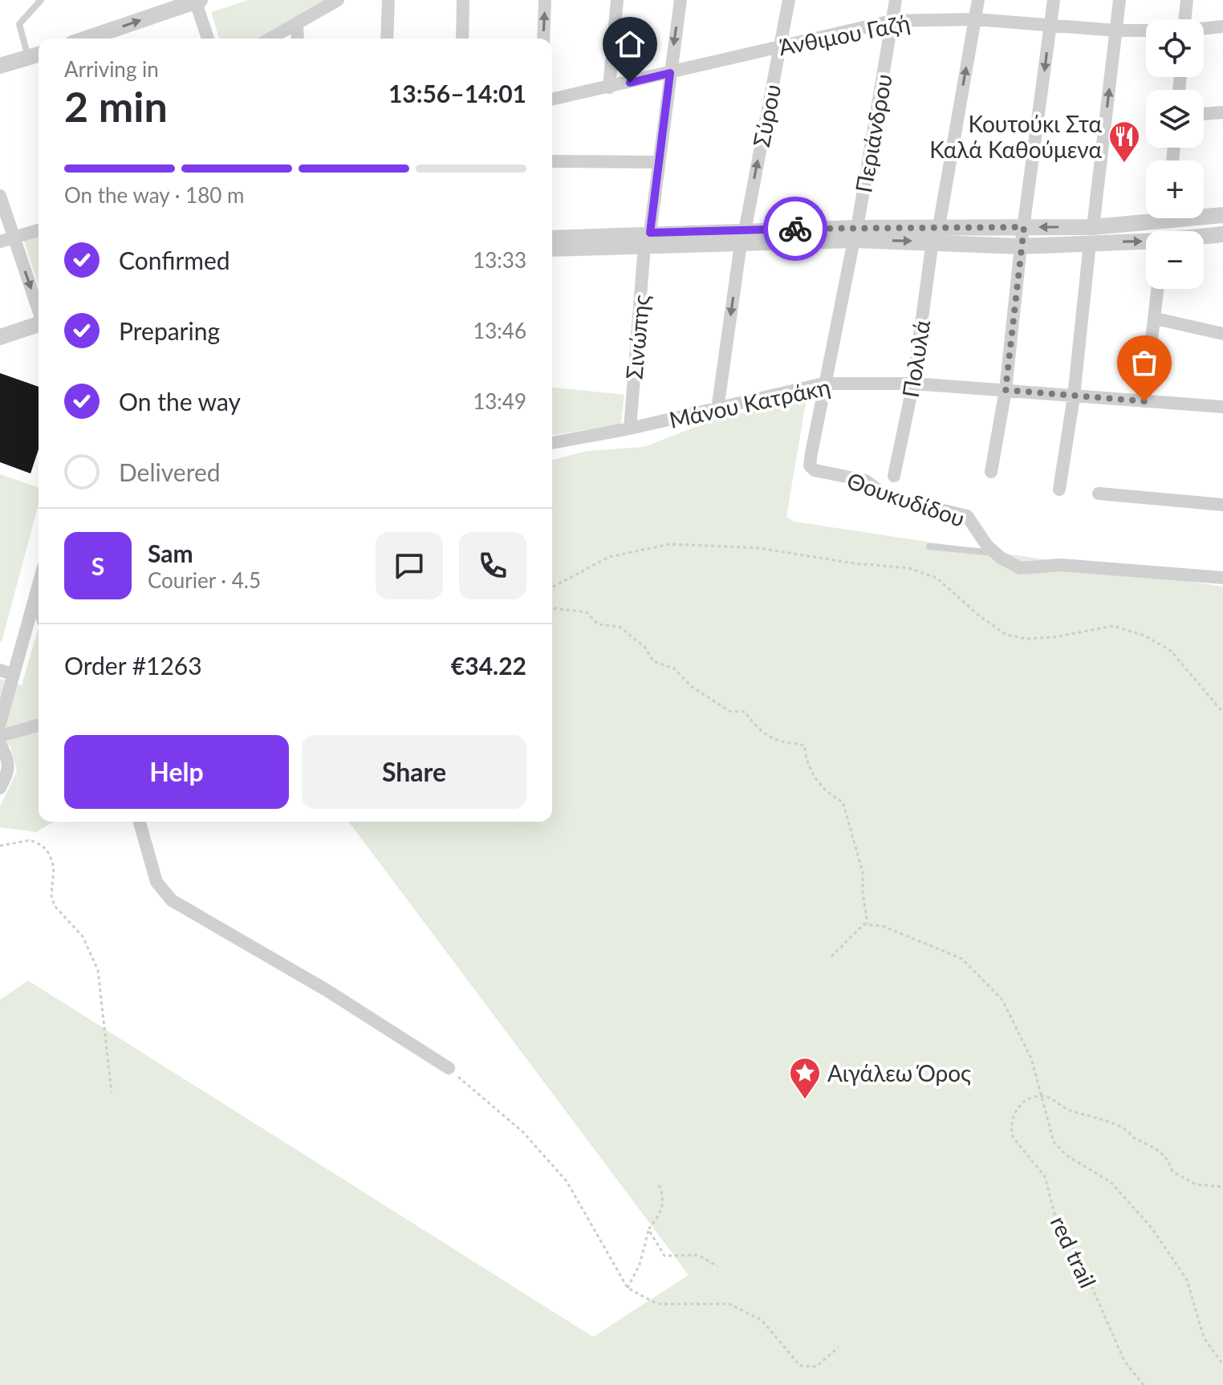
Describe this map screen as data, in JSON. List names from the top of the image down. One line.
{"streets":{"street":["Άνθιμου Γαζή","Σύρου","Περιάνδρου","Σινώπης","Πολυλά","Μάνου Κατράκη","Θουκυδίδου"],"path":["red trail"]},"crossings":[["Άνθιμου Γαζή","Σύρου"],["Άνθιμου Γαζή","Περιάνδρου"],["Άνθιμου Γαζή","Σινώπης"],["Άνθιμου Γαζή","Πολυλά"],["Σύρου","Μάνου Κατράκη"],["Περιάνδρου","Μάνου Κατράκη"],["Περιάνδρου","Θουκυδίδου"],["Σινώπης","Μάνου Κατράκη"],["Πολυλά","Μάνου Κατράκη"],["Μάνου Κατράκη","Θουκυδίδου"]],"places":{"restaurant":["Κουτούκι Στα Καλά Καθούμενα"],"place":["Αιγάλεω Όρος"]},"page":{"map_buttons":["+","−"],"heading":["2 min","Arriving in","13:56–14:01"],"panel":["Sam","Courier · 4.5","Order #1263","€34.22"],"bar":"On the way · 180 m","list":[["Confirmed","13:33"],["Preparing","13:46"],["On the way","13:49"],"Delivered"],"round":"S","buttons":["Help","Share"]}}
